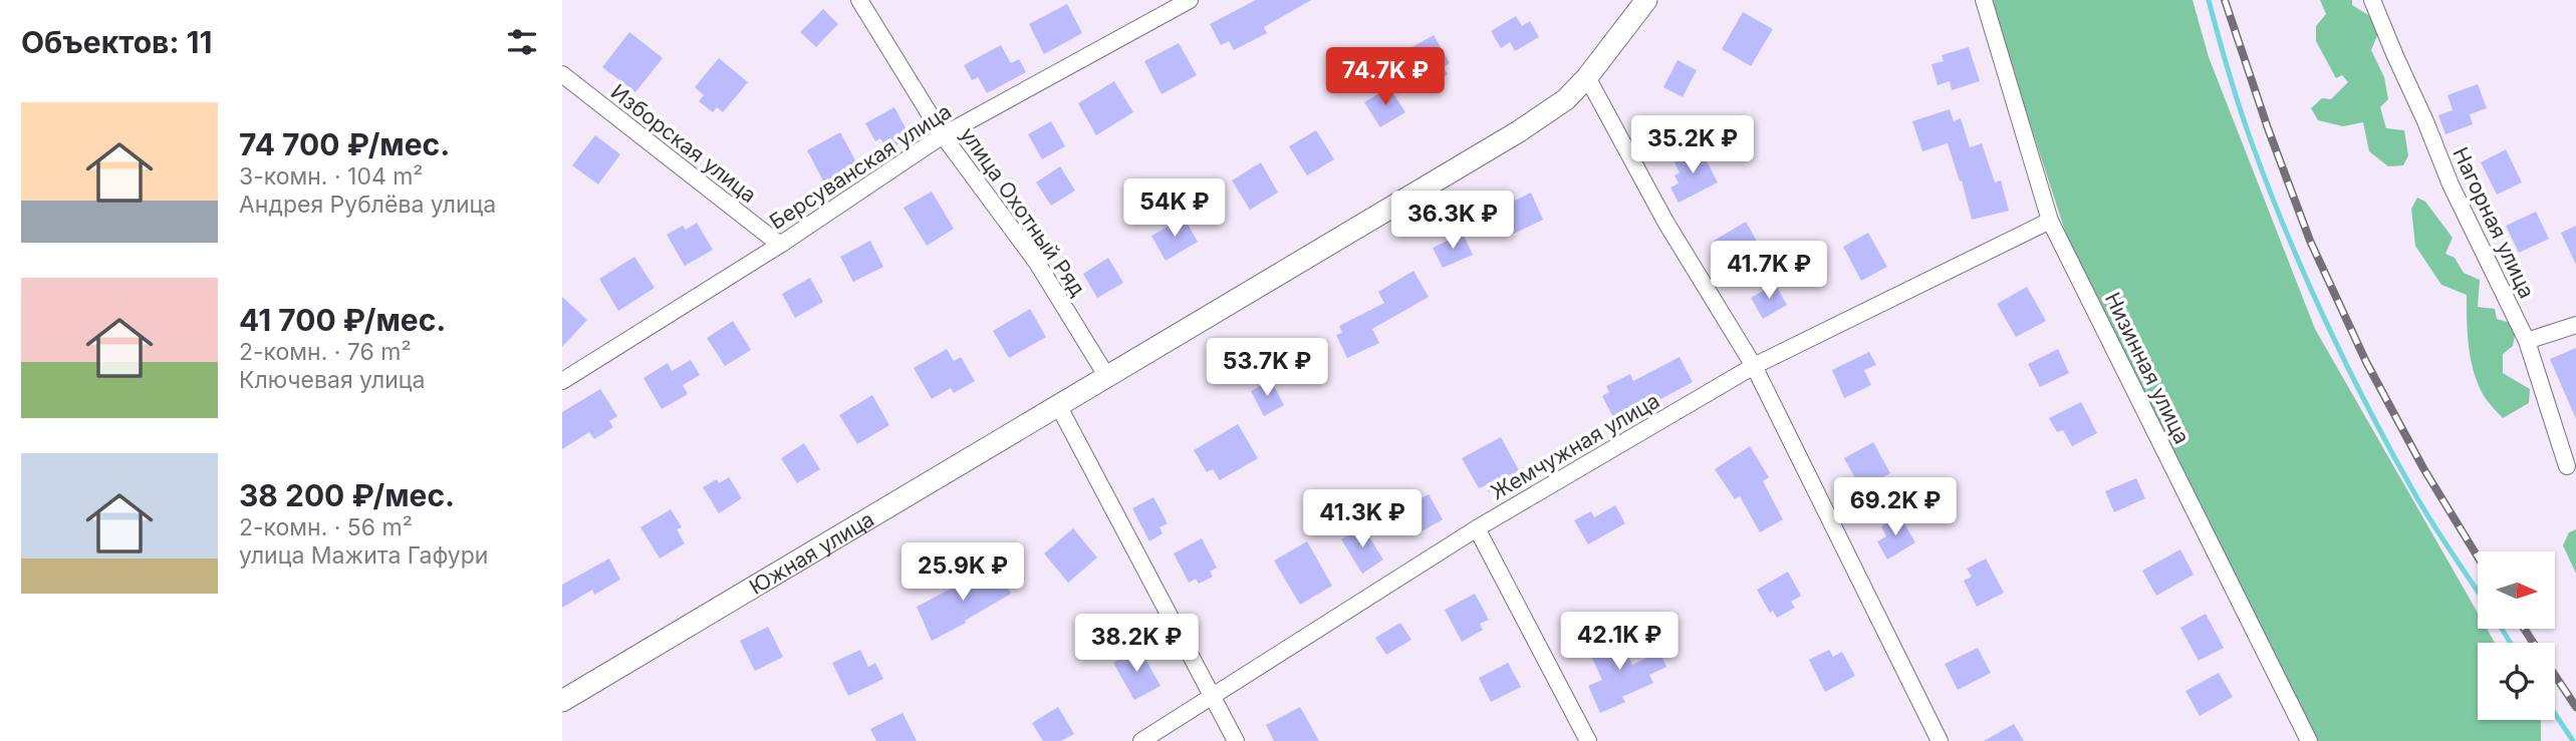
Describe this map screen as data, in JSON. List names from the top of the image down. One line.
{"streets":{"street":["Изборская улица","Берсуванская улица","улица Охотный Ряд","Нагорная улица","Низинная улица","Жемчужная улица","Южная улица"]},"crossings":[["Изборская улица","Берсуванская улица"],["Берсуванская улица","улица Охотный Ряд"],["улица Охотный Ряд","Южная улица"],["Низинная улица","Жемчужная улица"]],"north":"right","page":{"heading":"Объектов: 11","price":["74.7K ₽","35.2K ₽","54K ₽","36.3K ₽","41.7K ₽","53.7K ₽","69.2K ₽","41.3K ₽","25.9K ₽","42.1K ₽","38.2K ₽"],"list":[{"name":"74 700 ₽/мес.","note":"3-комн. · 104 m² · Андрея Рублёва улица"},{"name":"41 700 ₽/мес.","note":"2-комн. · 76 m² · Ключевая улица"},{"name":"38 200 ₽/мес.","note":"2-комн. · 56 m² · улица Мажита Гафури"}]}}
